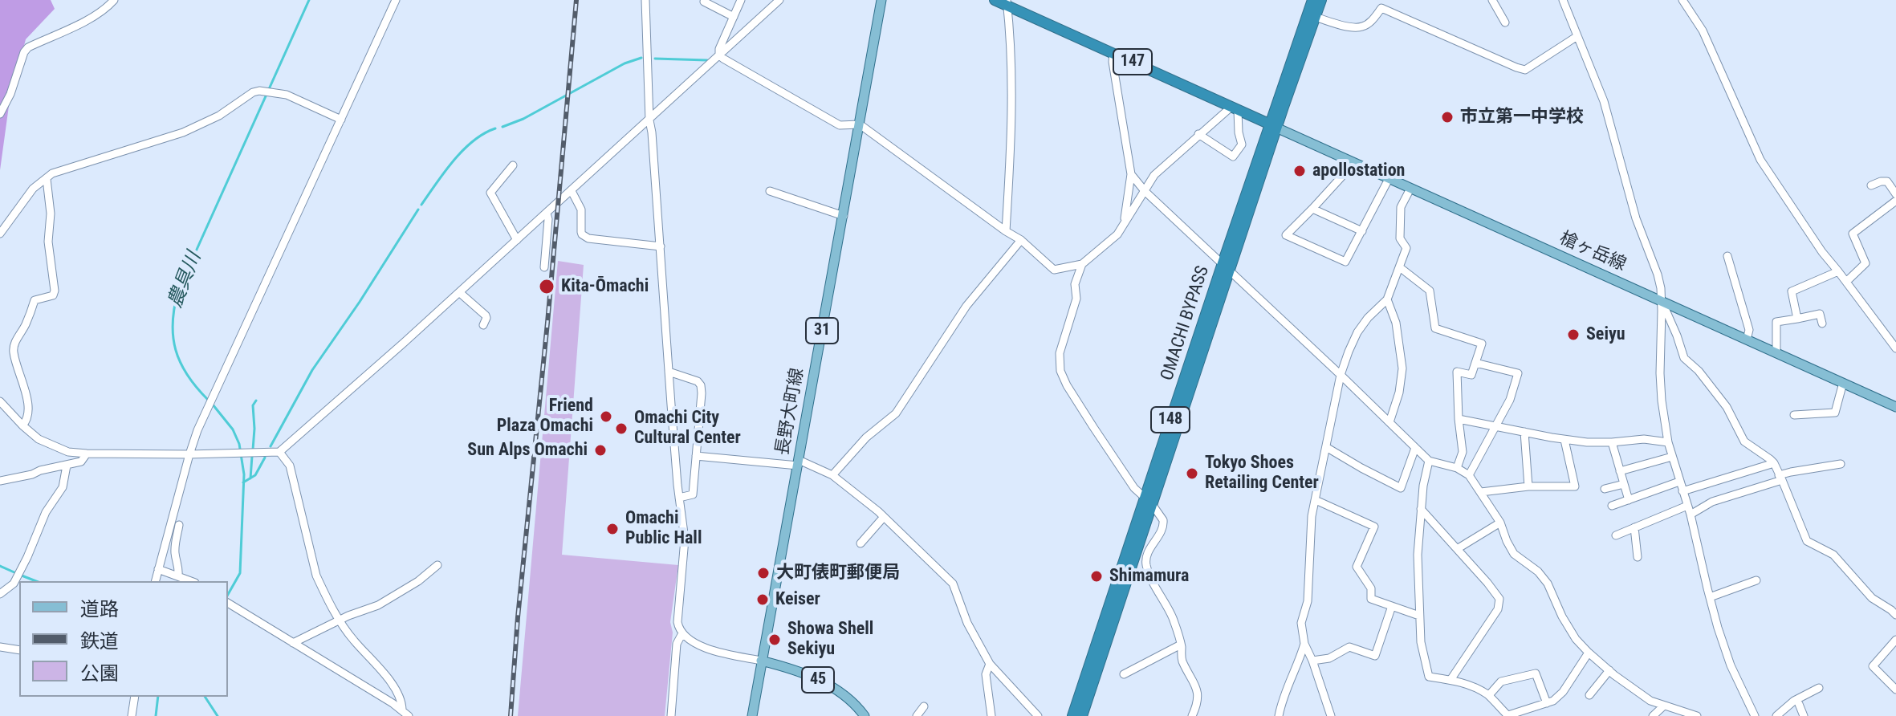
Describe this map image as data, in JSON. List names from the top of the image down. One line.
{"streets":{"highway":["147","OMACHI BYPASS","148"],"main road":["槍ヶ岳線","31","長野大町線","45"]},"crossings":[["147","槍ヶ岳線"],["147","OMACHI BYPASS"],["槍ヶ岳線","OMACHI BYPASS"],["長野大町線","45"]],"water":["農具川"],"places":["市立第一中学校","apollostation","Kita-Ōmachi","Seiyu","Friend Plaza Omachi","Omachi City Cultural Center","Sun Alps Omachi","Tokyo Shoes Retailing Center","Omachi Public Hall","大町俵町郵便局","Shimamura","Keiser","Showa Shell Sekiyu"],"legend":["道路","鉄道","公園"]}
